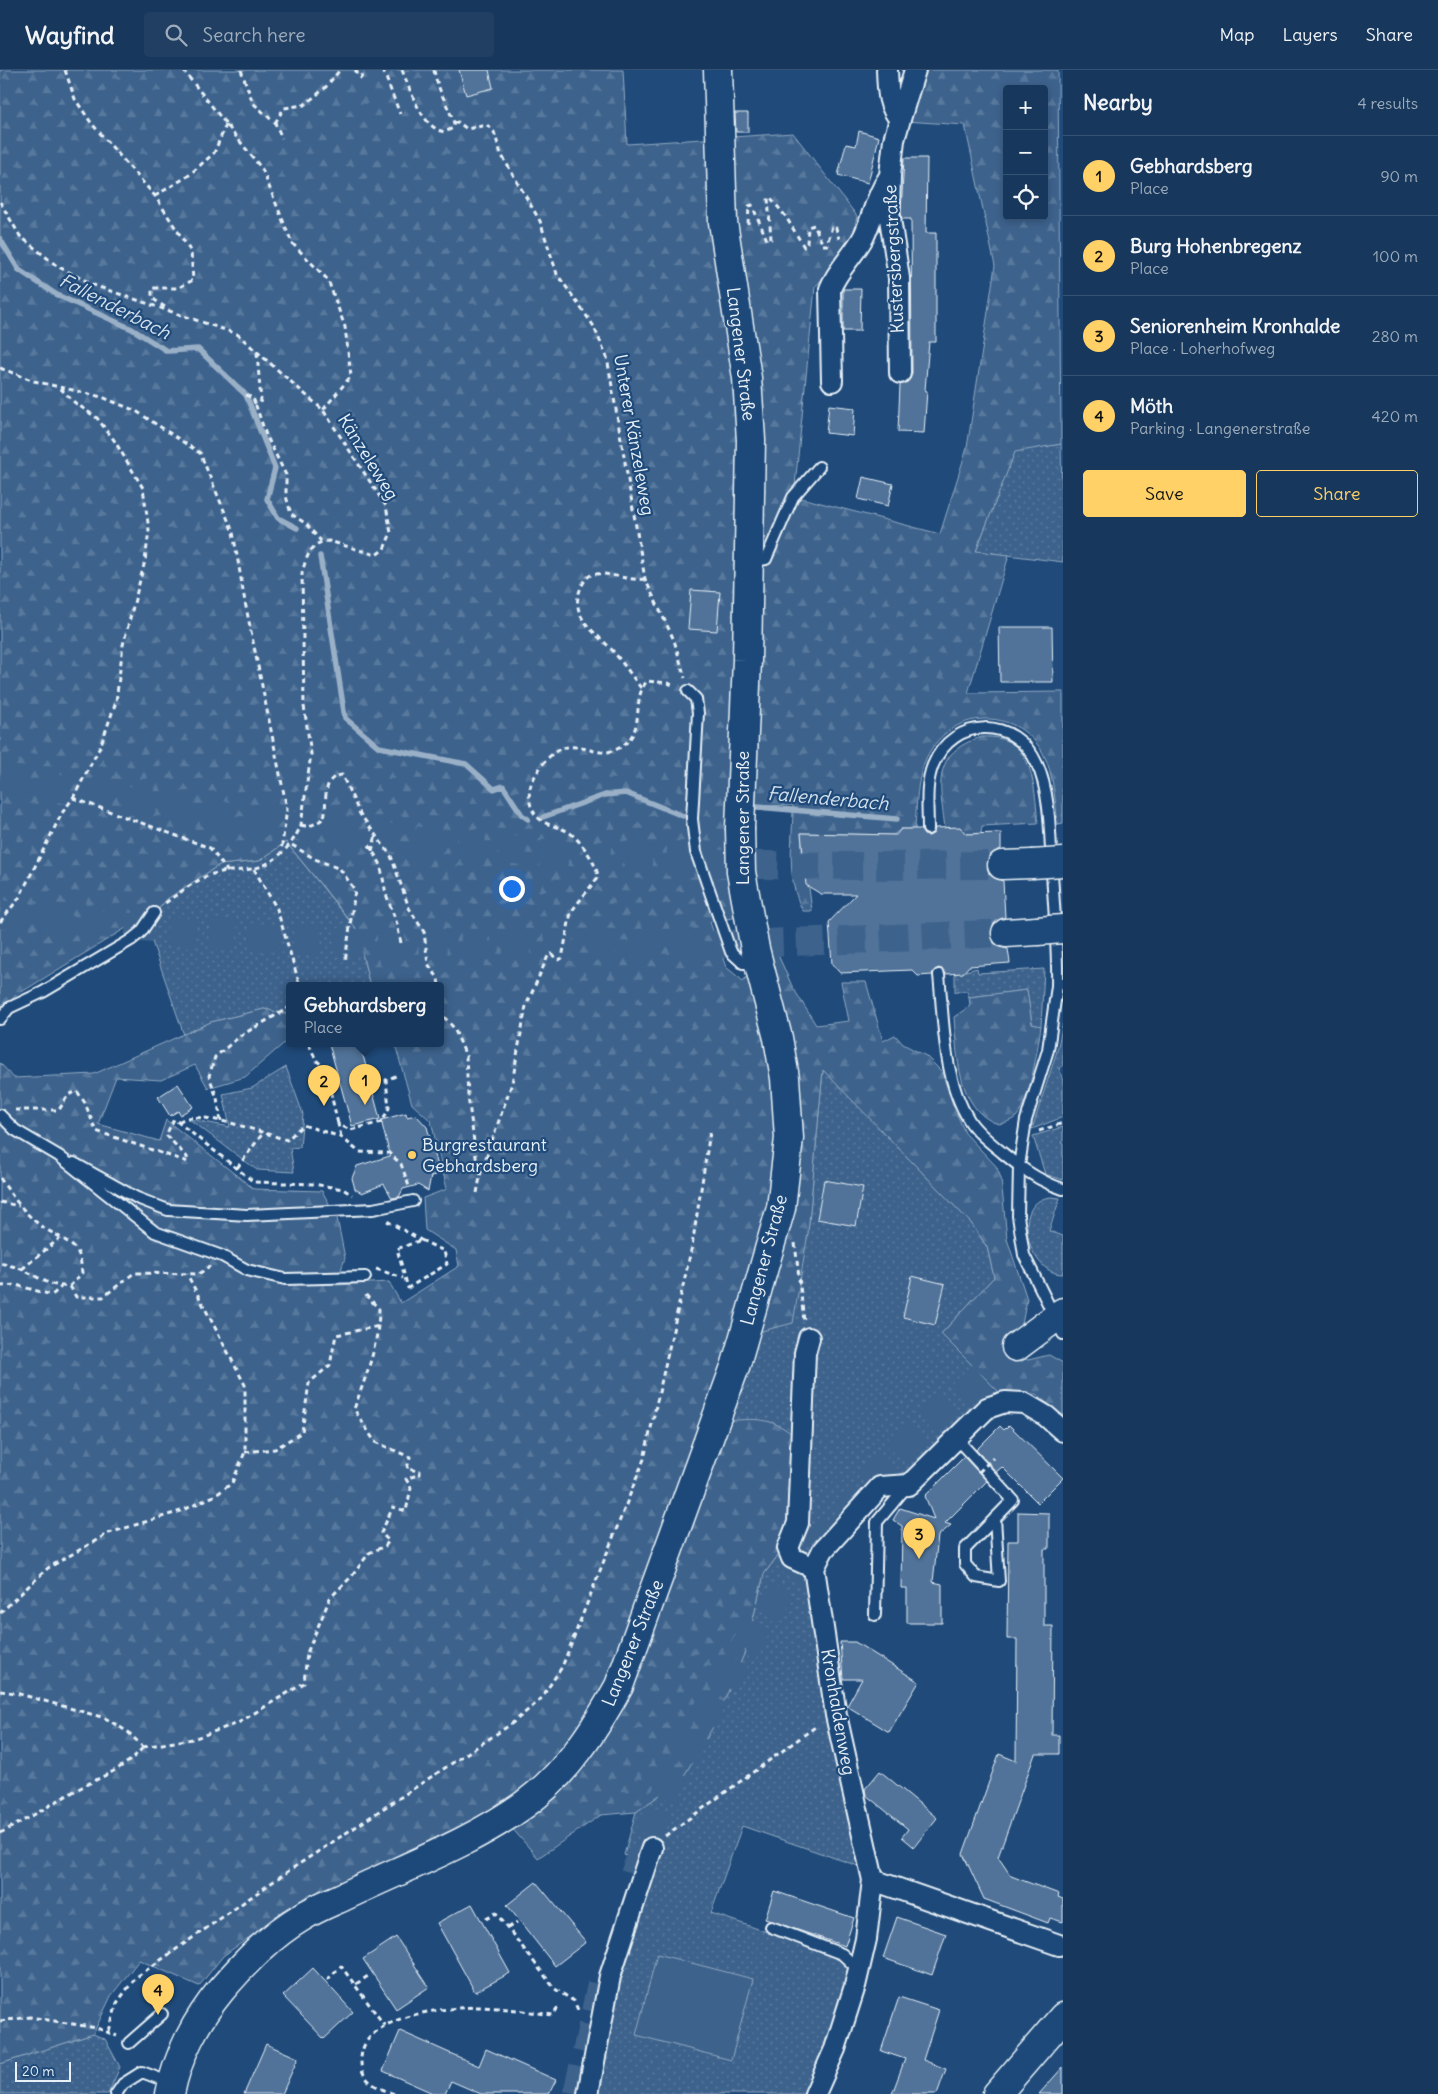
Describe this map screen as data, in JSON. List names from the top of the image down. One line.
{"streets":{"main road":["Langener Straße"],"street":["Kustersbergstraße","Kronhaldenweg"],"path":["Unterer Känzeleweg","Känzeleweg"]},"water":["Fallenderbach"],"places":["Burgrestaurant Gebhardsberg"],"scale_bar":"20 m","page":{"header":"Wayfind","search":"Search here","nav":["Map","Layers","Share"],"heading":["Nearby","4 results"],"map_buttons":["+","−"],"list":[{"mark":"1","name":"Gebhardsberg","note":"Place","value":"90 m"},{"mark":"2","name":"Burg Hohenbregenz","note":"Place","value":"100 m"},{"mark":"3","name":"Seniorenheim Kronhalde","note":"Place · Loherhofweg","value":"280 m"},{"mark":"4","name":"Möth","note":"Parking · Langenerstraße","value":"420 m"}],"buttons":["Save","Share"],"popup":["Gebhardsberg","Place"],"pins":["1","2","3","4"],"scale":"20 m"}}
